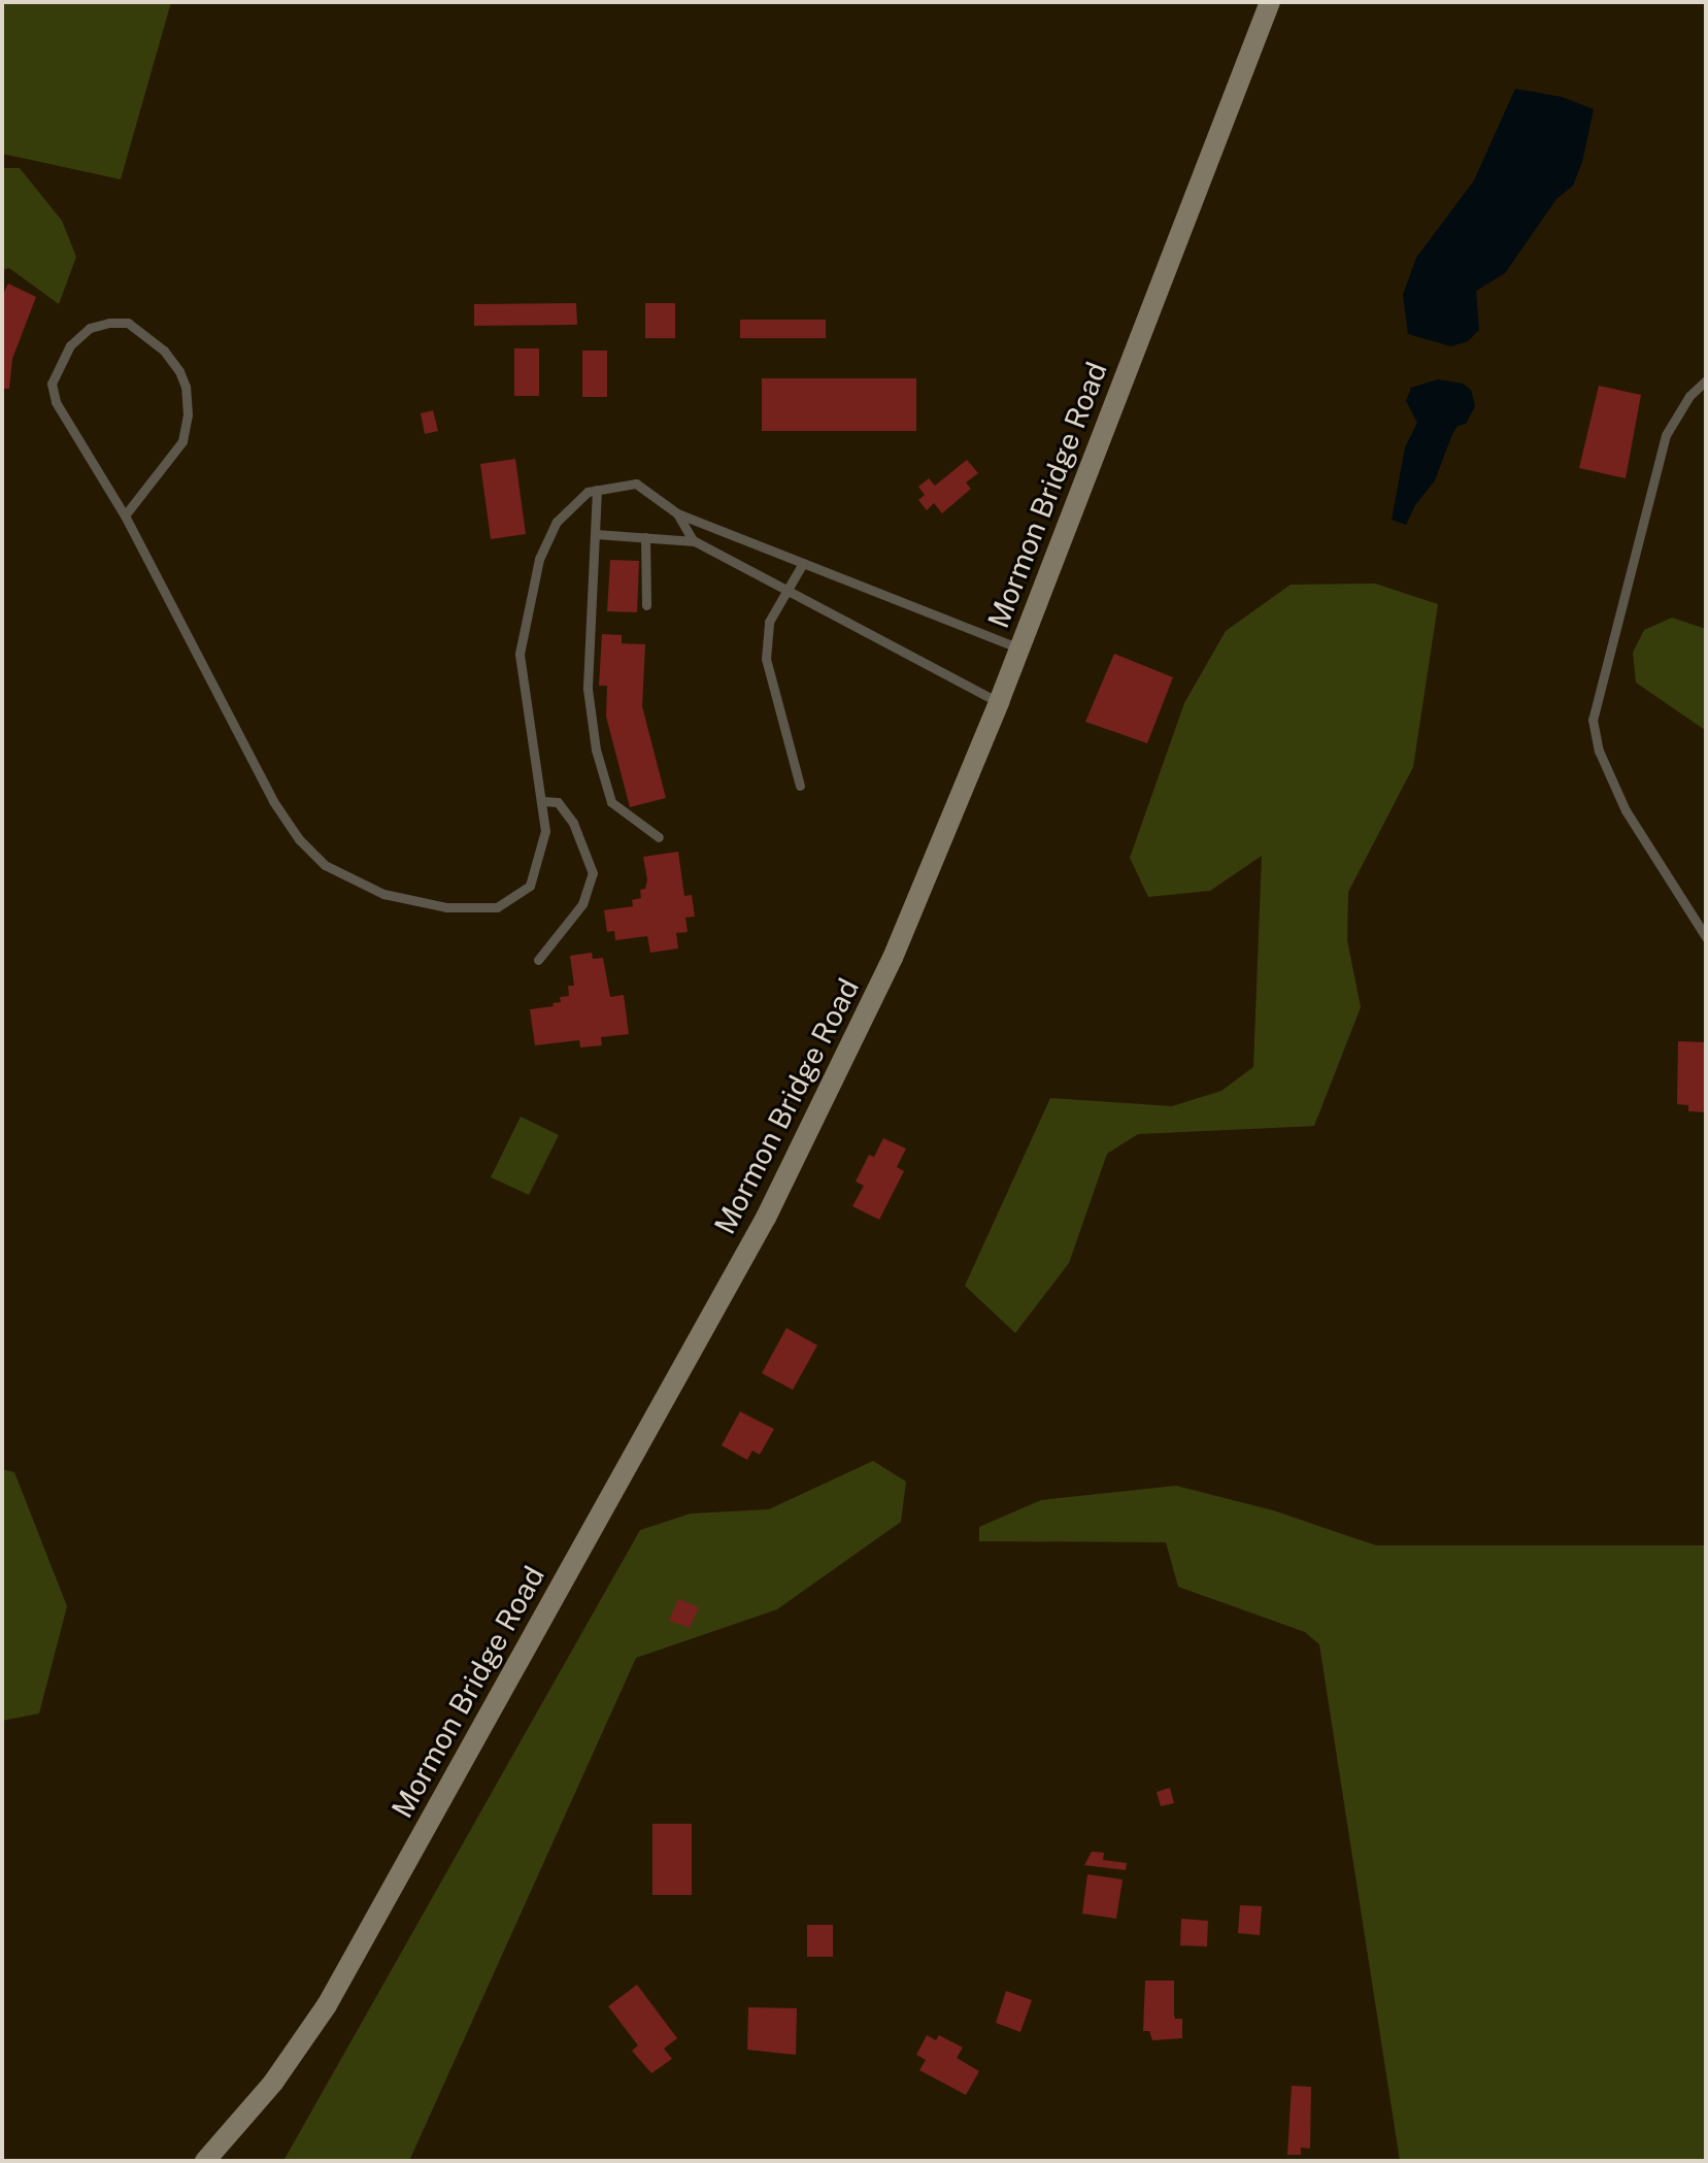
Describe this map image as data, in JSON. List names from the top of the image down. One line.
{"streets":{"main road":["Mormon Bridge Road"]}}
